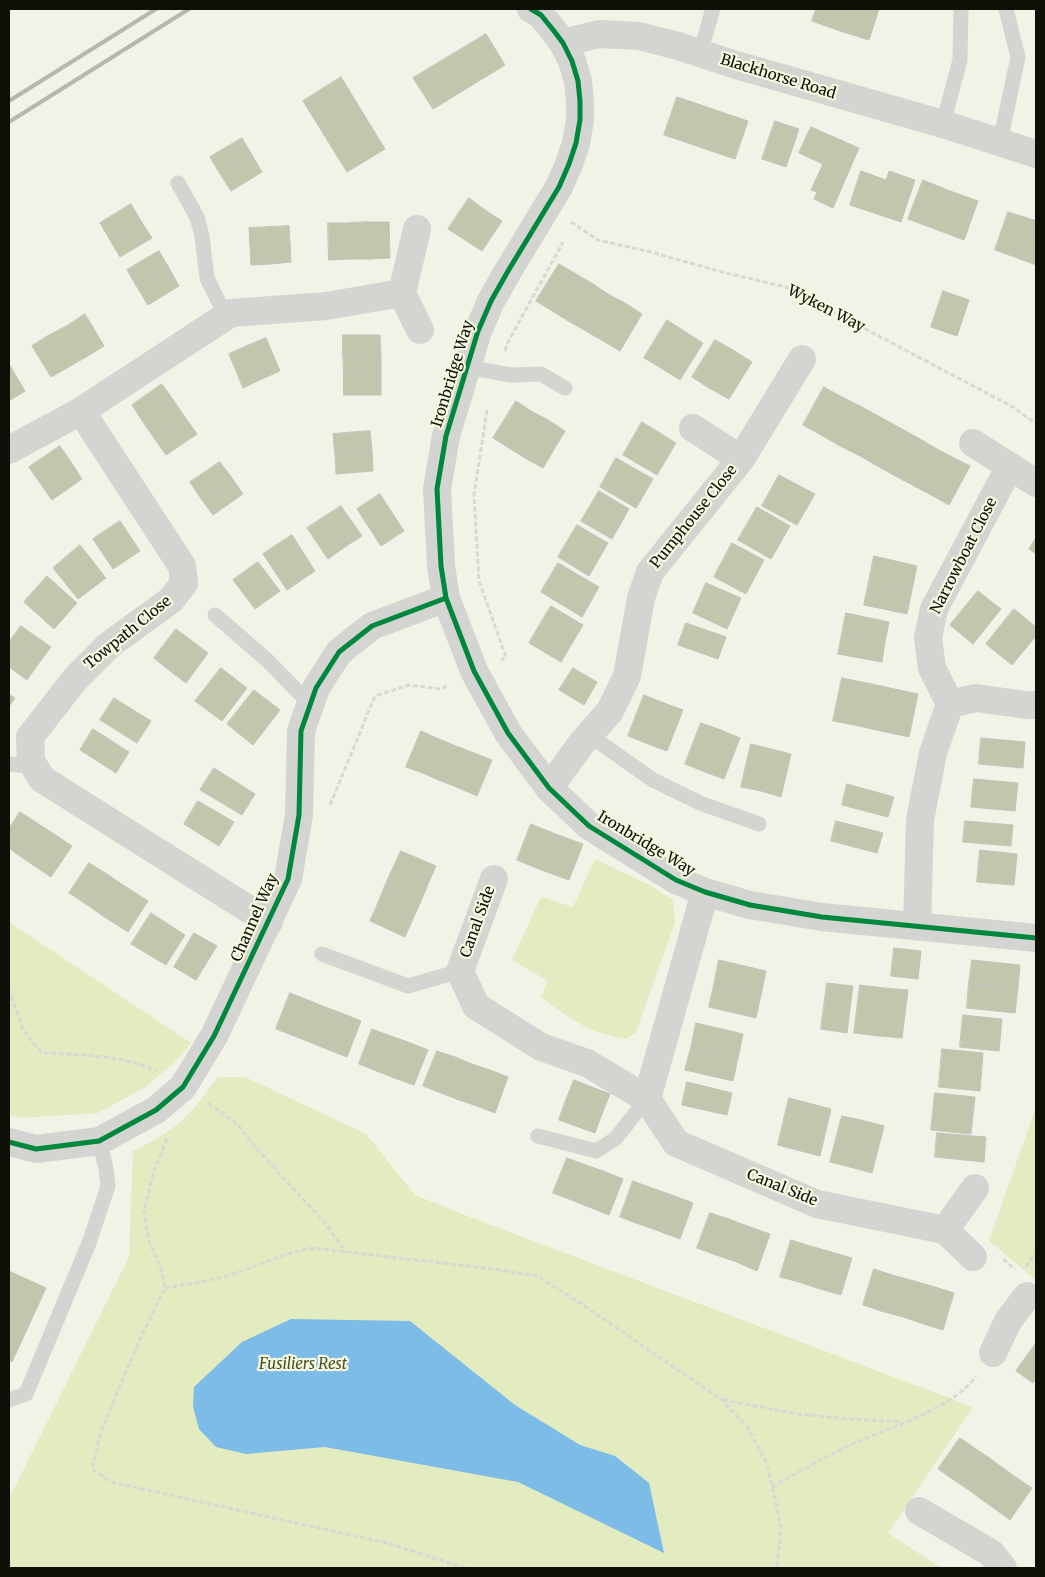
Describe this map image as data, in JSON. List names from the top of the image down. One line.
{"streets":{"street":["Blackhorse Road","Ironbridge Way","Pumphouse Close","Narrowboat Close","Towpath Close","Channel Way","Canal Side"],"path":["Wyken Way"]},"crossings":[["Blackhorse Road","Ironbridge Way"],["Wyken Way","Ironbridge Way"],["Ironbridge Way","Pumphouse Close"],["Ironbridge Way","Channel Way"],["Towpath Close","Channel Way"]],"parks":["Fusiliers Rest"]}
